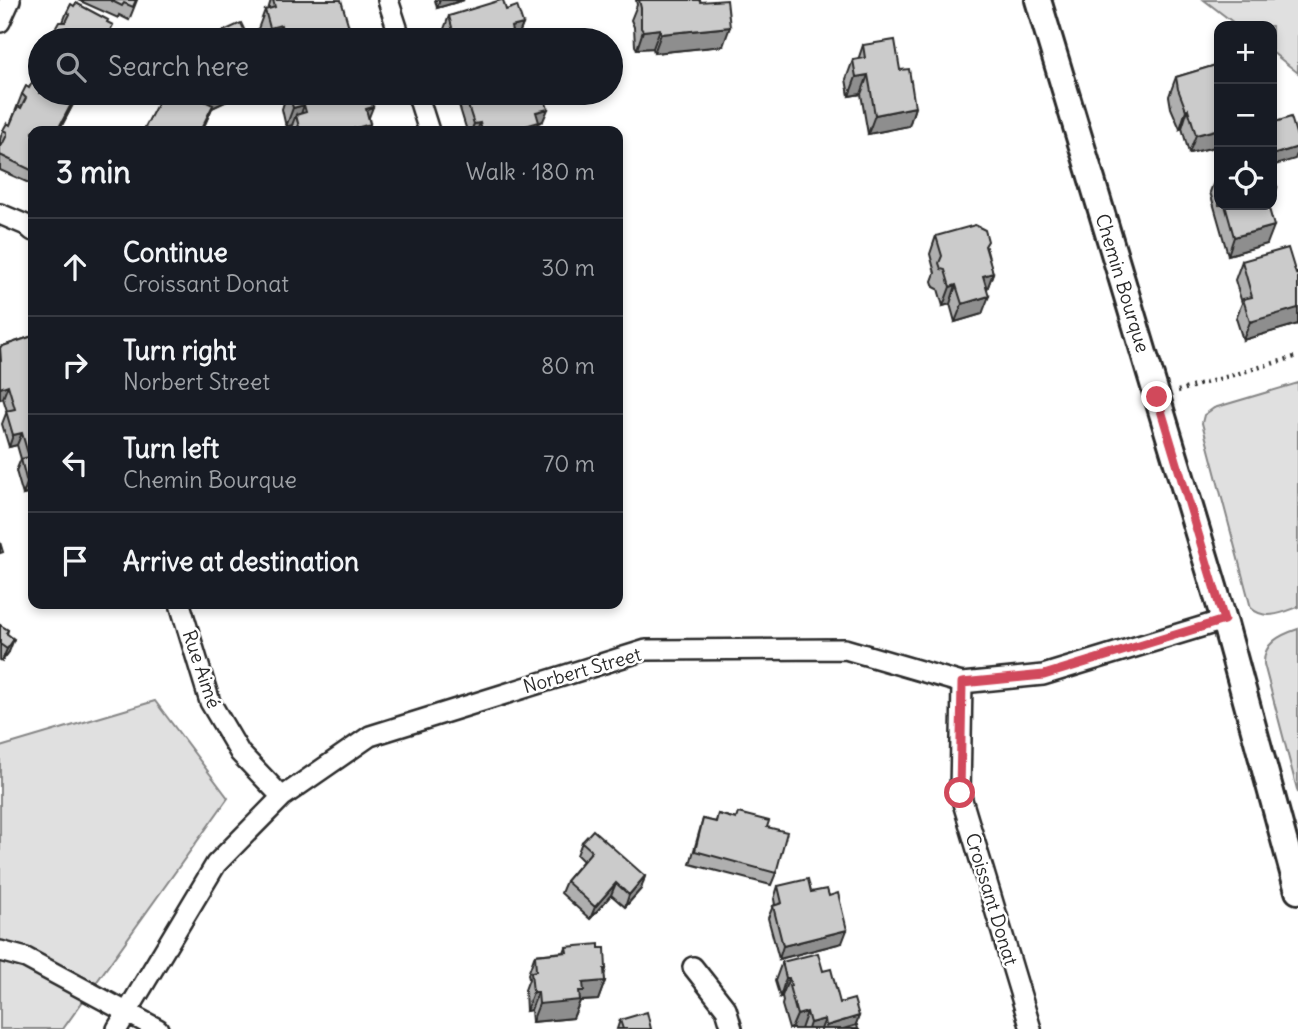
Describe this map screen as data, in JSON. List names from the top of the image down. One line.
{"streets":{"street":["Chemin Bourque","Rue Aimé","Norbert Street","Croissant Donat"]},"crossings":[["Chemin Bourque","Norbert Street"],["Rue Aimé","Norbert Street"],["Norbert Street","Croissant Donat"]],"page":{"map_buttons":["+","−"],"search":"Search here","heading":["3 min","Walk · 180 m"],"list":[["Continue","Croissant Donat","30 m"],["Turn right","Norbert Street","80 m"],["Turn left","Chemin Bourque","70 m"],"Arrive at destination"]}}
